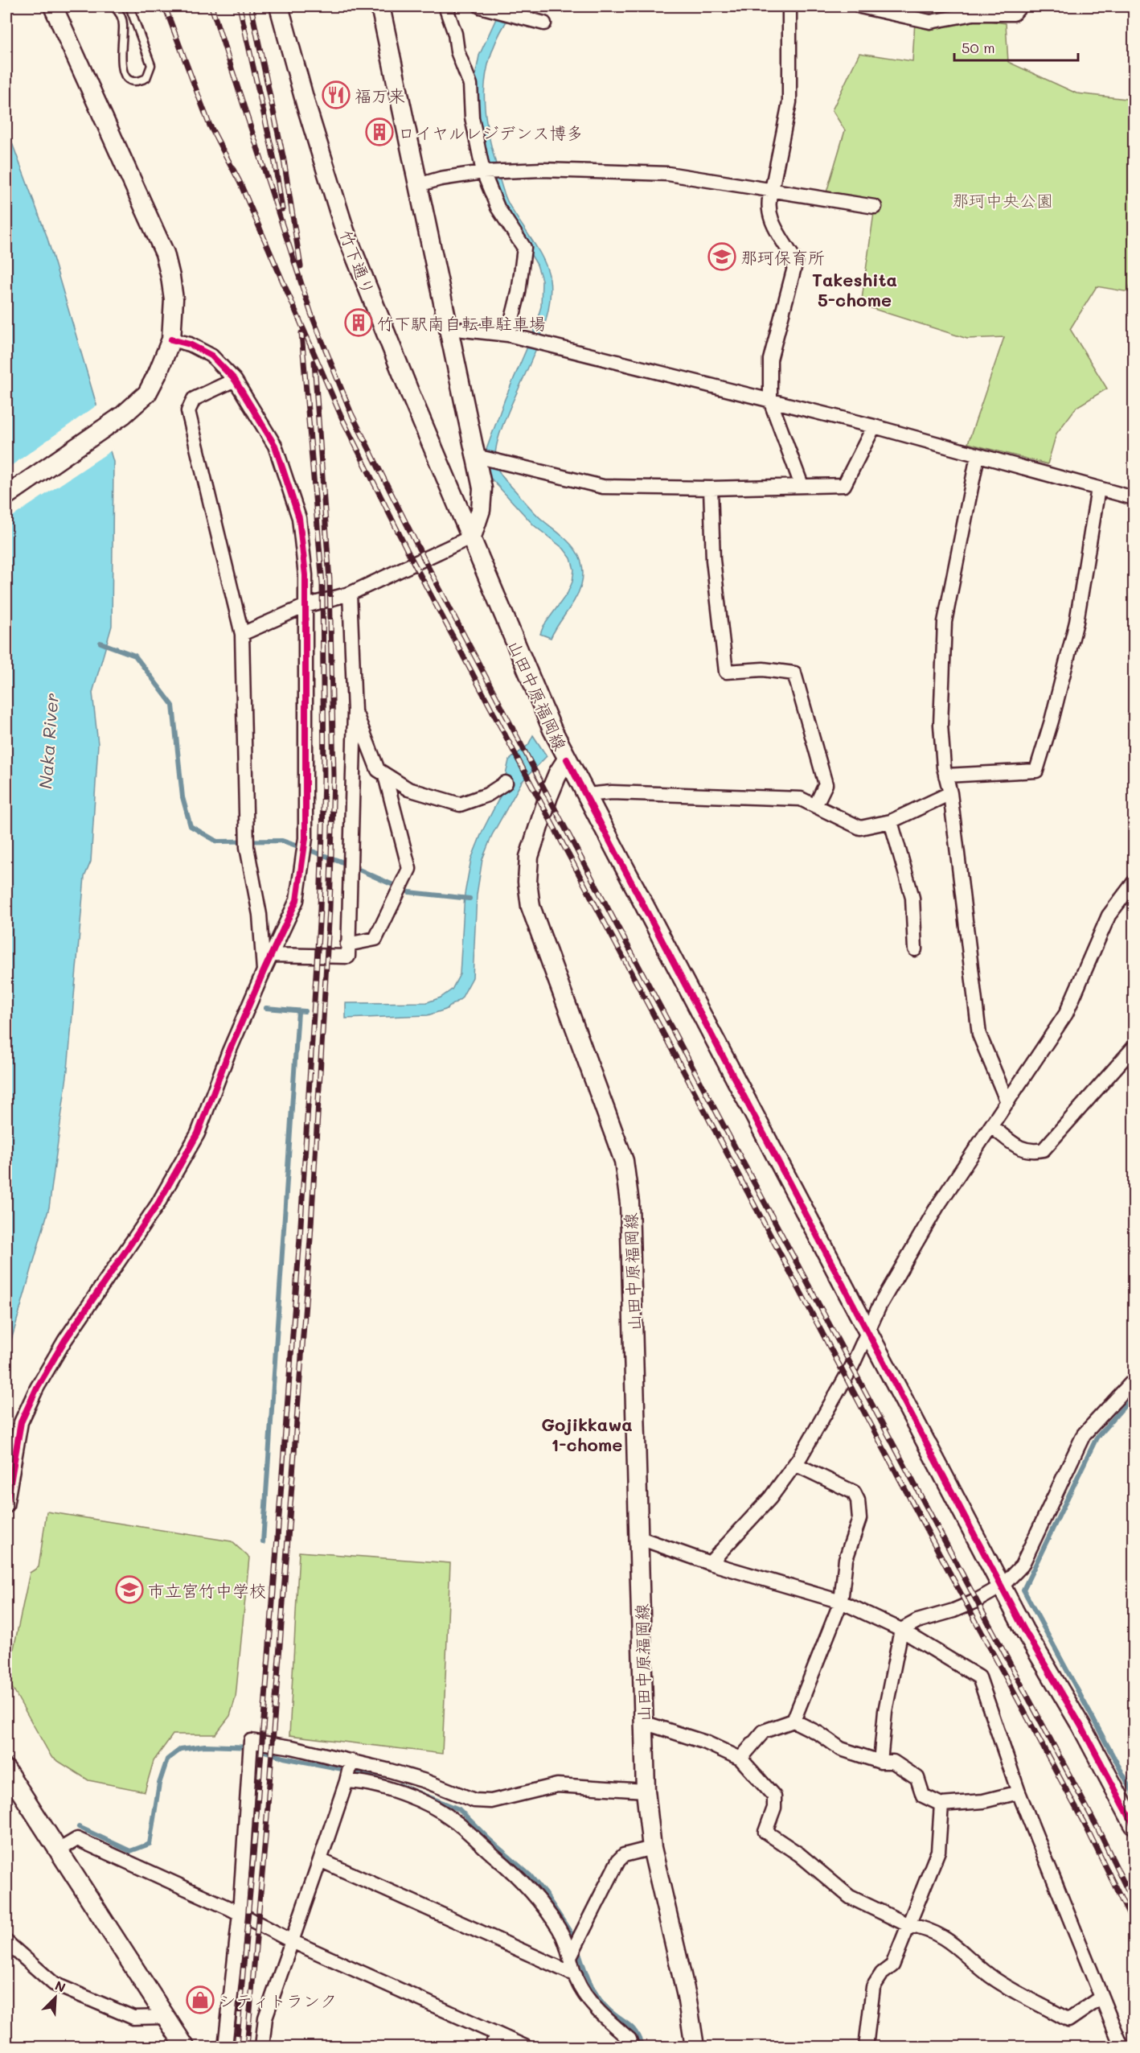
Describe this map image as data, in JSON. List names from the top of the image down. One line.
{"streets":{"main road":["竹下通り","山田中原福岡線"]},"crossings":[["竹下通り","山田中原福岡線"]],"districts":["Takeshita 5-chome","Gojikkawa 1-chome"],"water":["Naka River"],"parks":["那珂中央公園"],"places":{"restaurant":["福万来"],"building":["ロイヤルレジデンス博多","竹下駅南自転車駐車場"],"school or university":["那珂保育所","市立宮竹中学校"],"shop":["シティトランク"]},"scale_bar":"50 m","north":"top right"}
